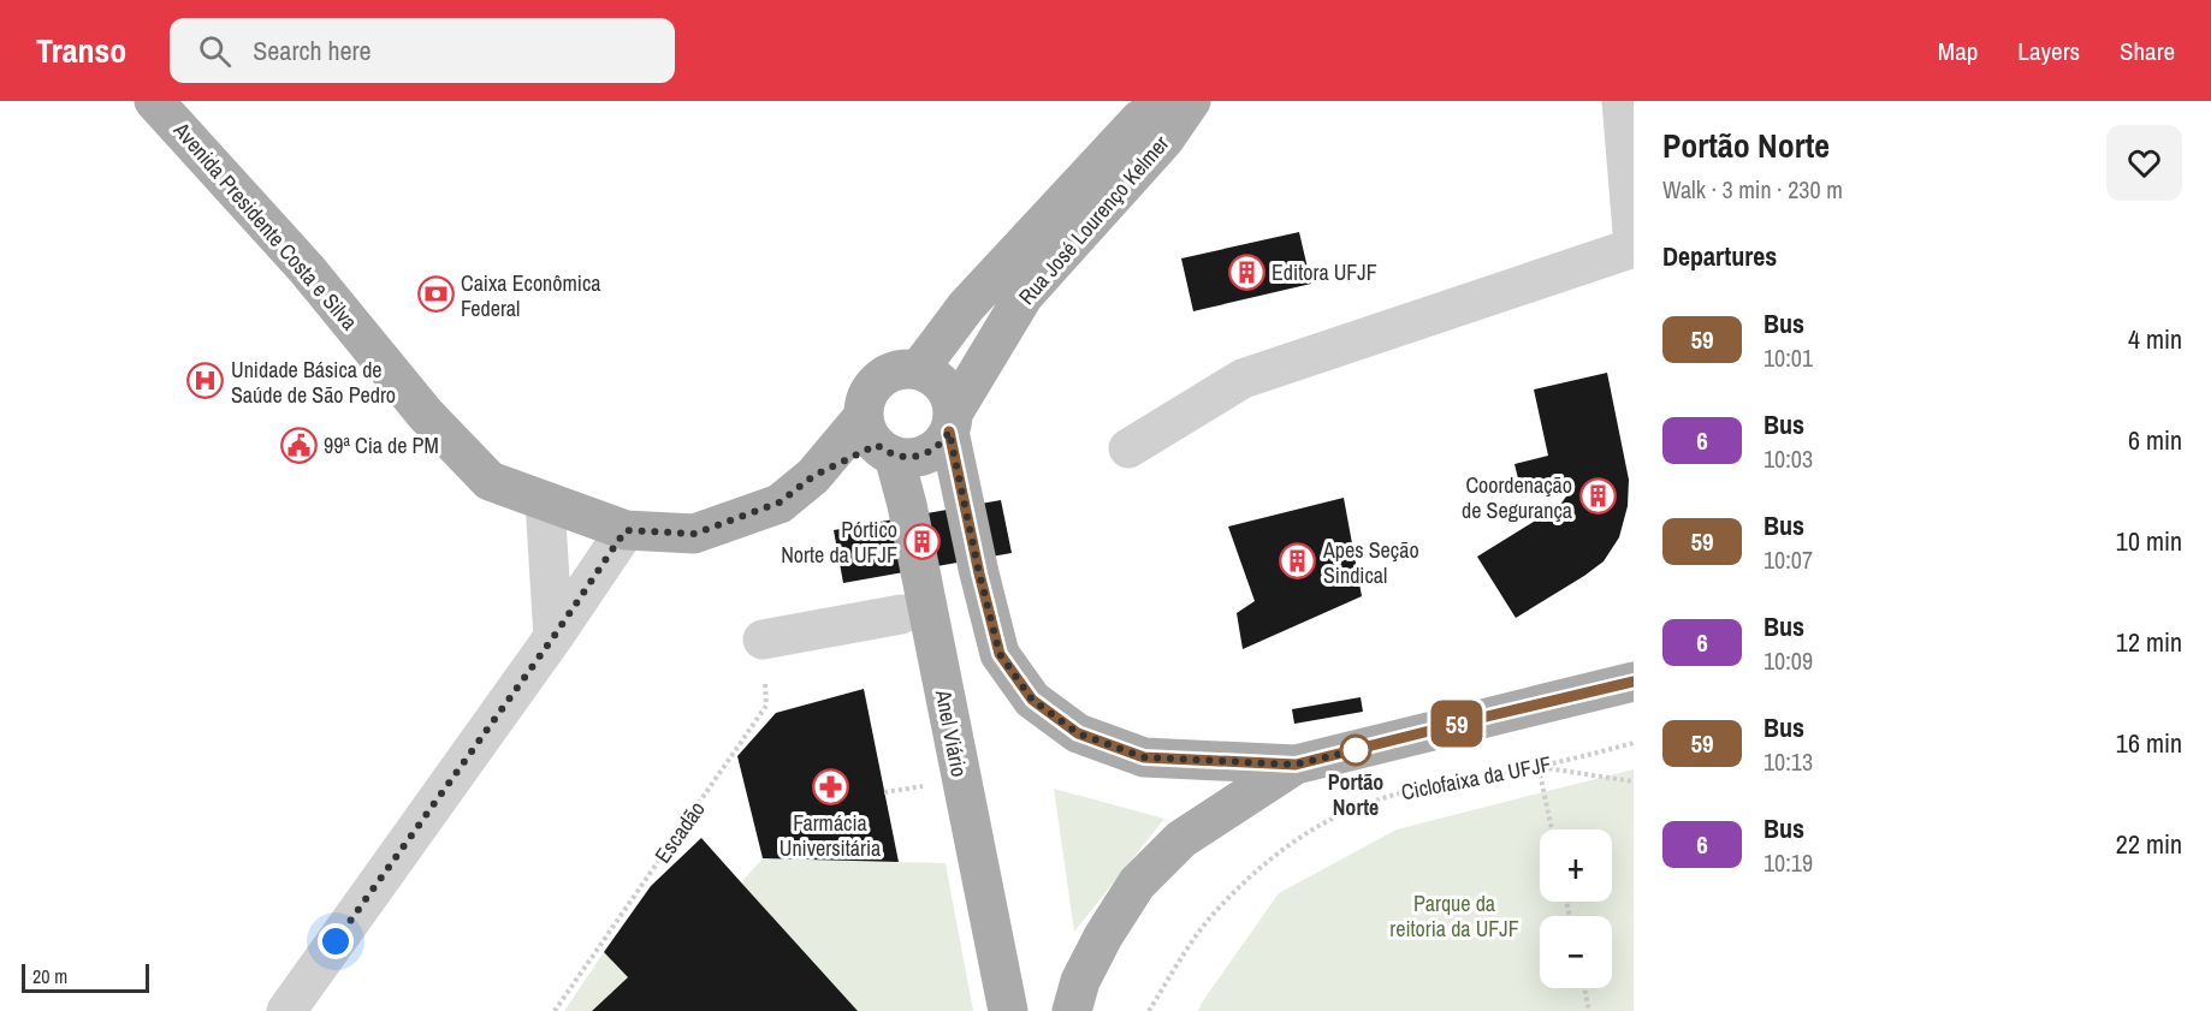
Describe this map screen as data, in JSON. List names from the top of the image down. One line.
{"streets":{"main road":["Rua José Lourenço Kelmer","Avenida Presidente Costa e Silva","Anel Viário"],"path":["Ciclofaixa da UFJF","Escadão"]},"crossings":[["Rua José Lourenço Kelmer","Avenida Presidente Costa e Silva"],["Rua José Lourenço Kelmer","Anel Viário"],["Avenida Presidente Costa e Silva","Anel Viário"]],"parks":["Parque da reitoria da UFJF"],"places":{"building":["Editora UFJF","Coordenação de Segurança","Pórtico Norte da UFJF","Apes Seção Sindical"],"bank":["Caixa Econômica Federal"],"hospital":["Unidade Básica de Saúde de São Pedro"],"public building":["99ª Cia de PM"],"other":["Portão Norte"],"pharmacy":["Farmácia Universitária"]},"lines":["bus line 59"],"scale_bar":"20 m","page":{"header":"Transo","search":"Search here","nav":["Map","Layers","Share"],"on_map":"59","heading":[["Portão Norte","Walk · 3 min · 230 m"],"Departures"],"list":[{"mark":"59","name":"Bus","note":"10:01","value":"4 min"},{"mark":"6","name":"Bus","note":"10:03","value":"6 min"},{"mark":"59","name":"Bus","note":"10:07","value":"10 min"},{"mark":"6","name":"Bus","note":"10:09","value":"12 min"},{"mark":"59","name":"Bus","note":"10:13","value":"16 min"},{"mark":"6","name":"Bus","note":"10:19","value":"22 min"}],"map_buttons":["+","−"],"scale":"20 m"}}
